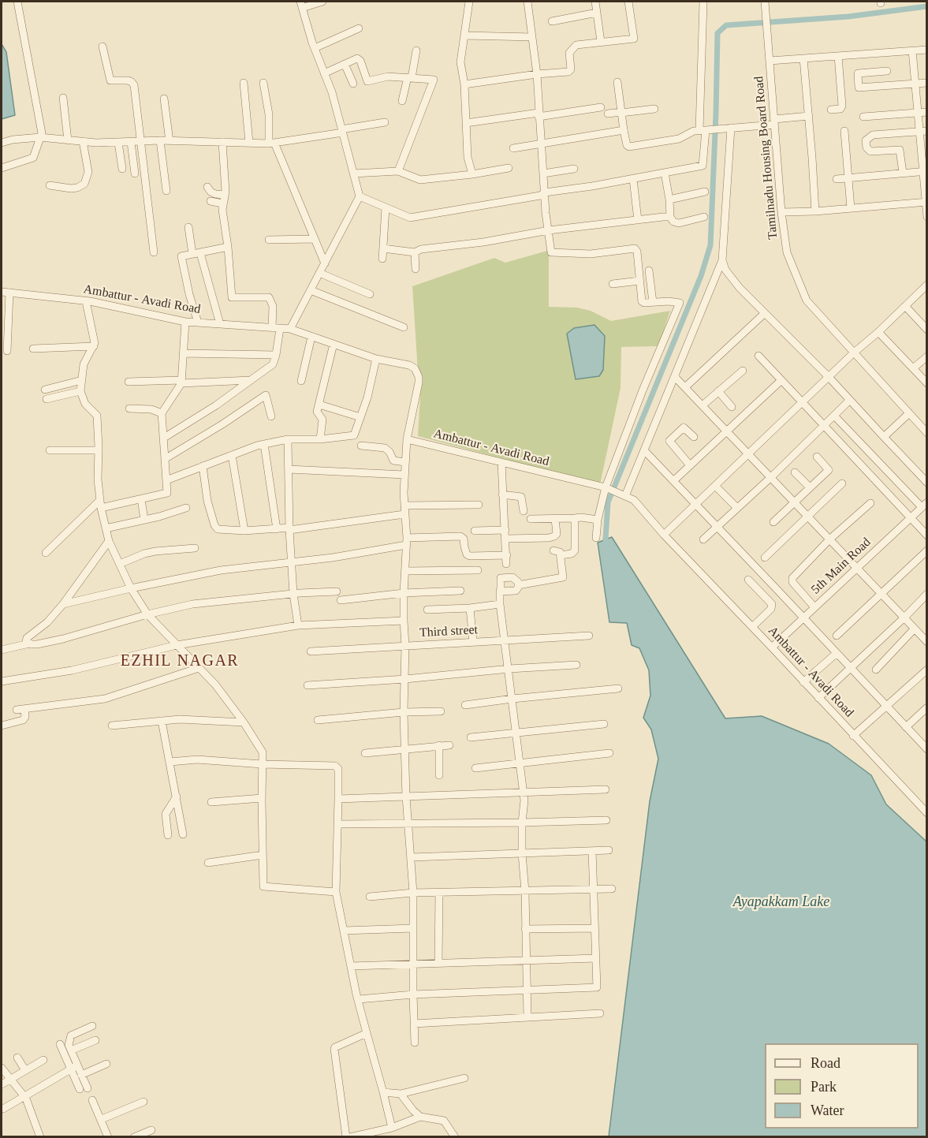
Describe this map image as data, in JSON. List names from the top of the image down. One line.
{"streets":{"street":["Tamilnadu Housing Board Road","Ambattur - Avadi Road","5th Main Road","Third street"]},"crossings":[["Ambattur - Avadi Road","5th Main Road"]],"districts":["EZHIL NAGAR"],"water":["Ayapakkam Lake"],"legend":["Road","Park","Water"]}
